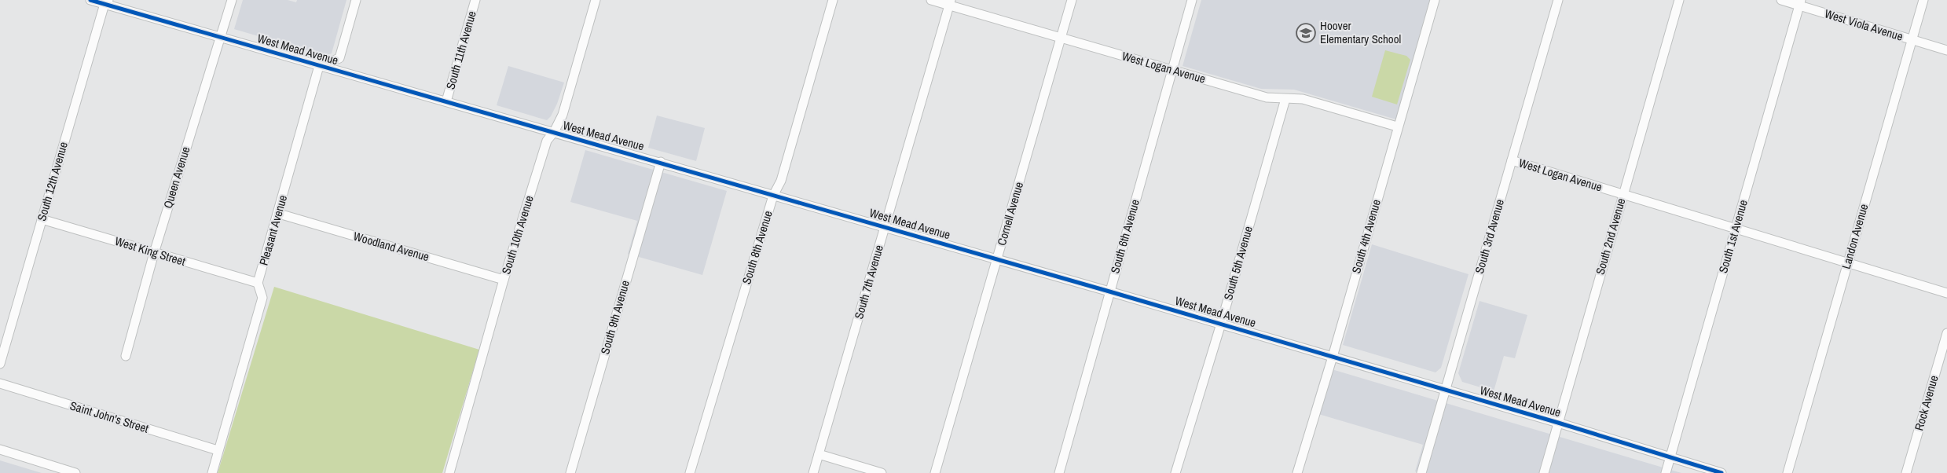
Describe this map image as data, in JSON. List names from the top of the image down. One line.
{"streets":{"street":["West Viola Avenue","West Mead Avenue","South 11th Avenue","West Logan Avenue","Queen Avenue","South 12th Avenue","Cornell Avenue","Pleasant Avenue","South 10th Avenue","South 6th Avenue","South 4th Avenue","South 3rd Avenue","South 2nd Avenue","South 1st Avenue","Landon Avenue","Woodland Avenue","South 8th Avenue","West King Street","South 5th Avenue","South 7th Avenue","South 9th Avenue","Rock Avenue","Saint John's Street"]},"crossings":[["West Viola Avenue","South 1st Avenue"],["West Viola Avenue","Landon Avenue"],["West Mead Avenue","South 11th Avenue"],["West Mead Avenue","Queen Avenue"],["West Mead Avenue","South 12th Avenue"],["West Mead Avenue","Cornell Avenue"],["West Mead Avenue","Pleasant Avenue"],["West Mead Avenue","South 10th Avenue"],["West Mead Avenue","South 6th Avenue"],["West Mead Avenue","South 4th Avenue"],["West Mead Avenue","South 3rd Avenue"],["West Mead Avenue","South 2nd Avenue"],["West Mead Avenue","South 1st Avenue"],["West Mead Avenue","South 8th Avenue"],["West Mead Avenue","South 5th Avenue"],["West Mead Avenue","South 7th Avenue"],["West Mead Avenue","South 9th Avenue"],["West Logan Avenue","Cornell Avenue"],["West Logan Avenue","South 6th Avenue"],["West Logan Avenue","South 4th Avenue"],["West Logan Avenue","South 3rd Avenue"],["West Logan Avenue","South 2nd Avenue"],["West Logan Avenue","South 1st Avenue"],["West Logan Avenue","Landon Avenue"],["West Logan Avenue","South 5th Avenue"],["West Logan Avenue","South 7th Avenue"],["Queen Avenue","West King Street"],["South 12th Avenue","West King Street"],["Pleasant Avenue","Woodland Avenue"],["Pleasant Avenue","West King Street"],["Pleasant Avenue","Saint John's Street"],["South 10th Avenue","Woodland Avenue"]],"places":{"school or university":["Hoover Elementary School"]}}
